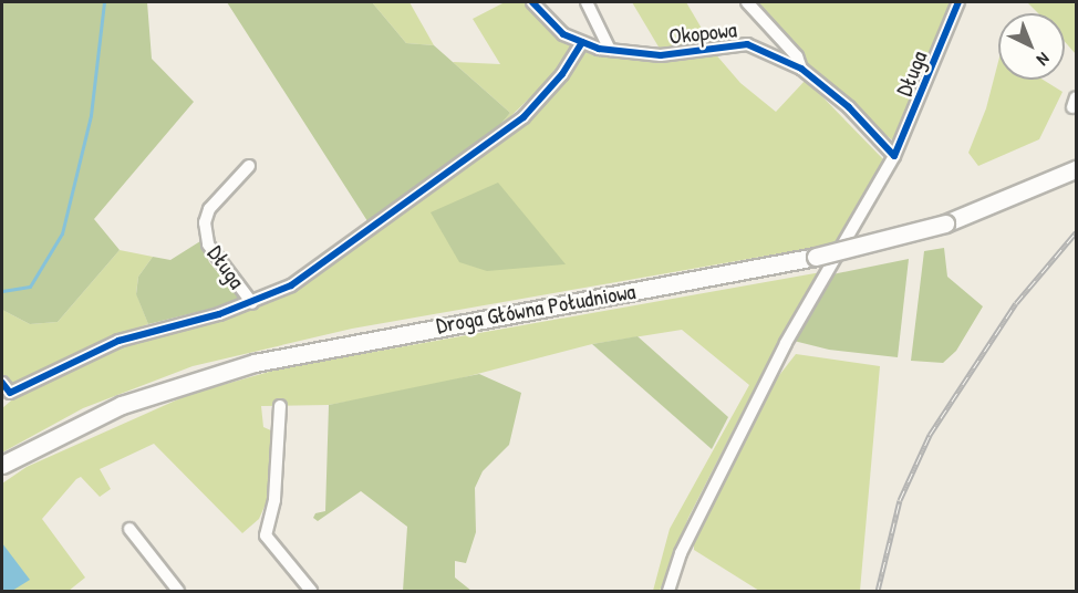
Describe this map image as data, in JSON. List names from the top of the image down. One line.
{"streets":{"main road":["Droga Główna Południowa"],"street":["Okopowa","Długa"]},"crossings":[["Okopowa","Długa"]],"north":"bottom right"}
